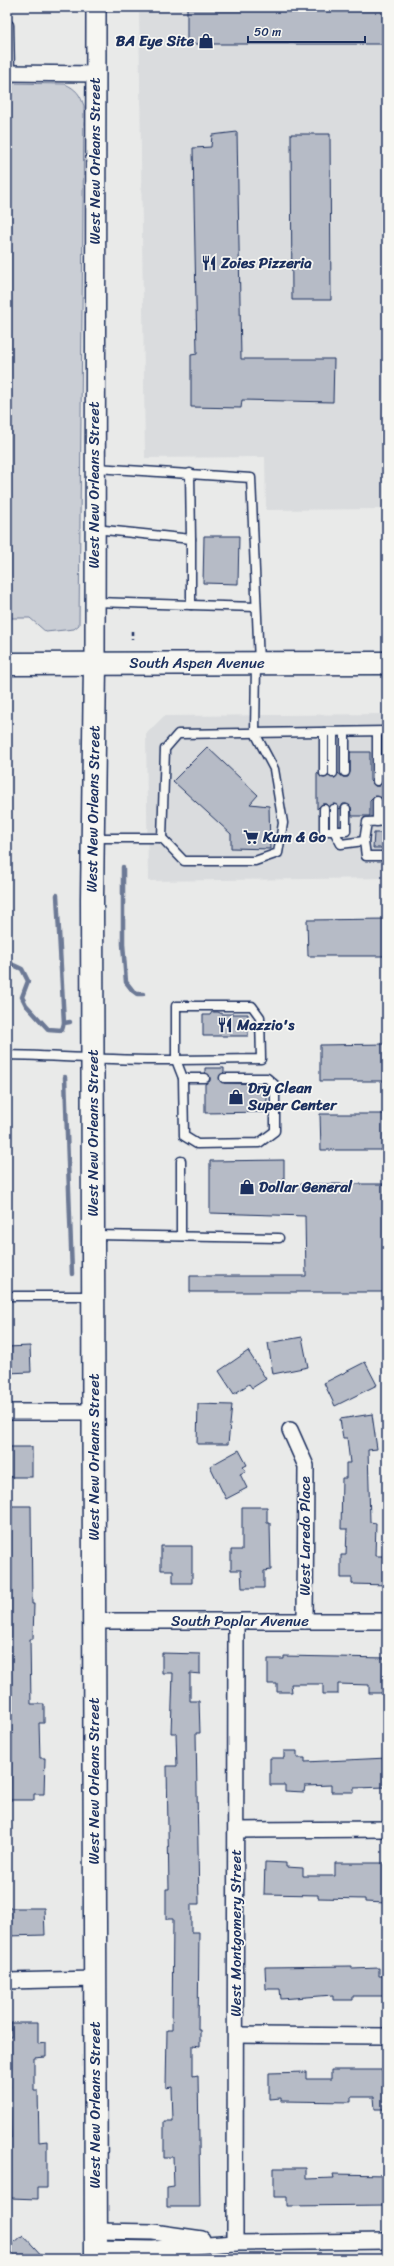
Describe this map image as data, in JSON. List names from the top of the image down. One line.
{"streets":{"main road":["West New Orleans Street","South Aspen Avenue"],"street":["West Laredo Place","South Poplar Avenue","West Montgomery Street"]},"crossings":[["West New Orleans Street","South Aspen Avenue"],["West New Orleans Street","South Poplar Avenue"],["West Laredo Place","South Poplar Avenue"],["South Poplar Avenue","West Montgomery Street"]],"places":{"shop":["BA Eye Site","Dry Clean Super Center","Dollar General"],"restaurant":["Zoies Pizzeria","Mazzio's"],"supermarket":["Kum & Go"]},"scale_bar":"50 m"}
